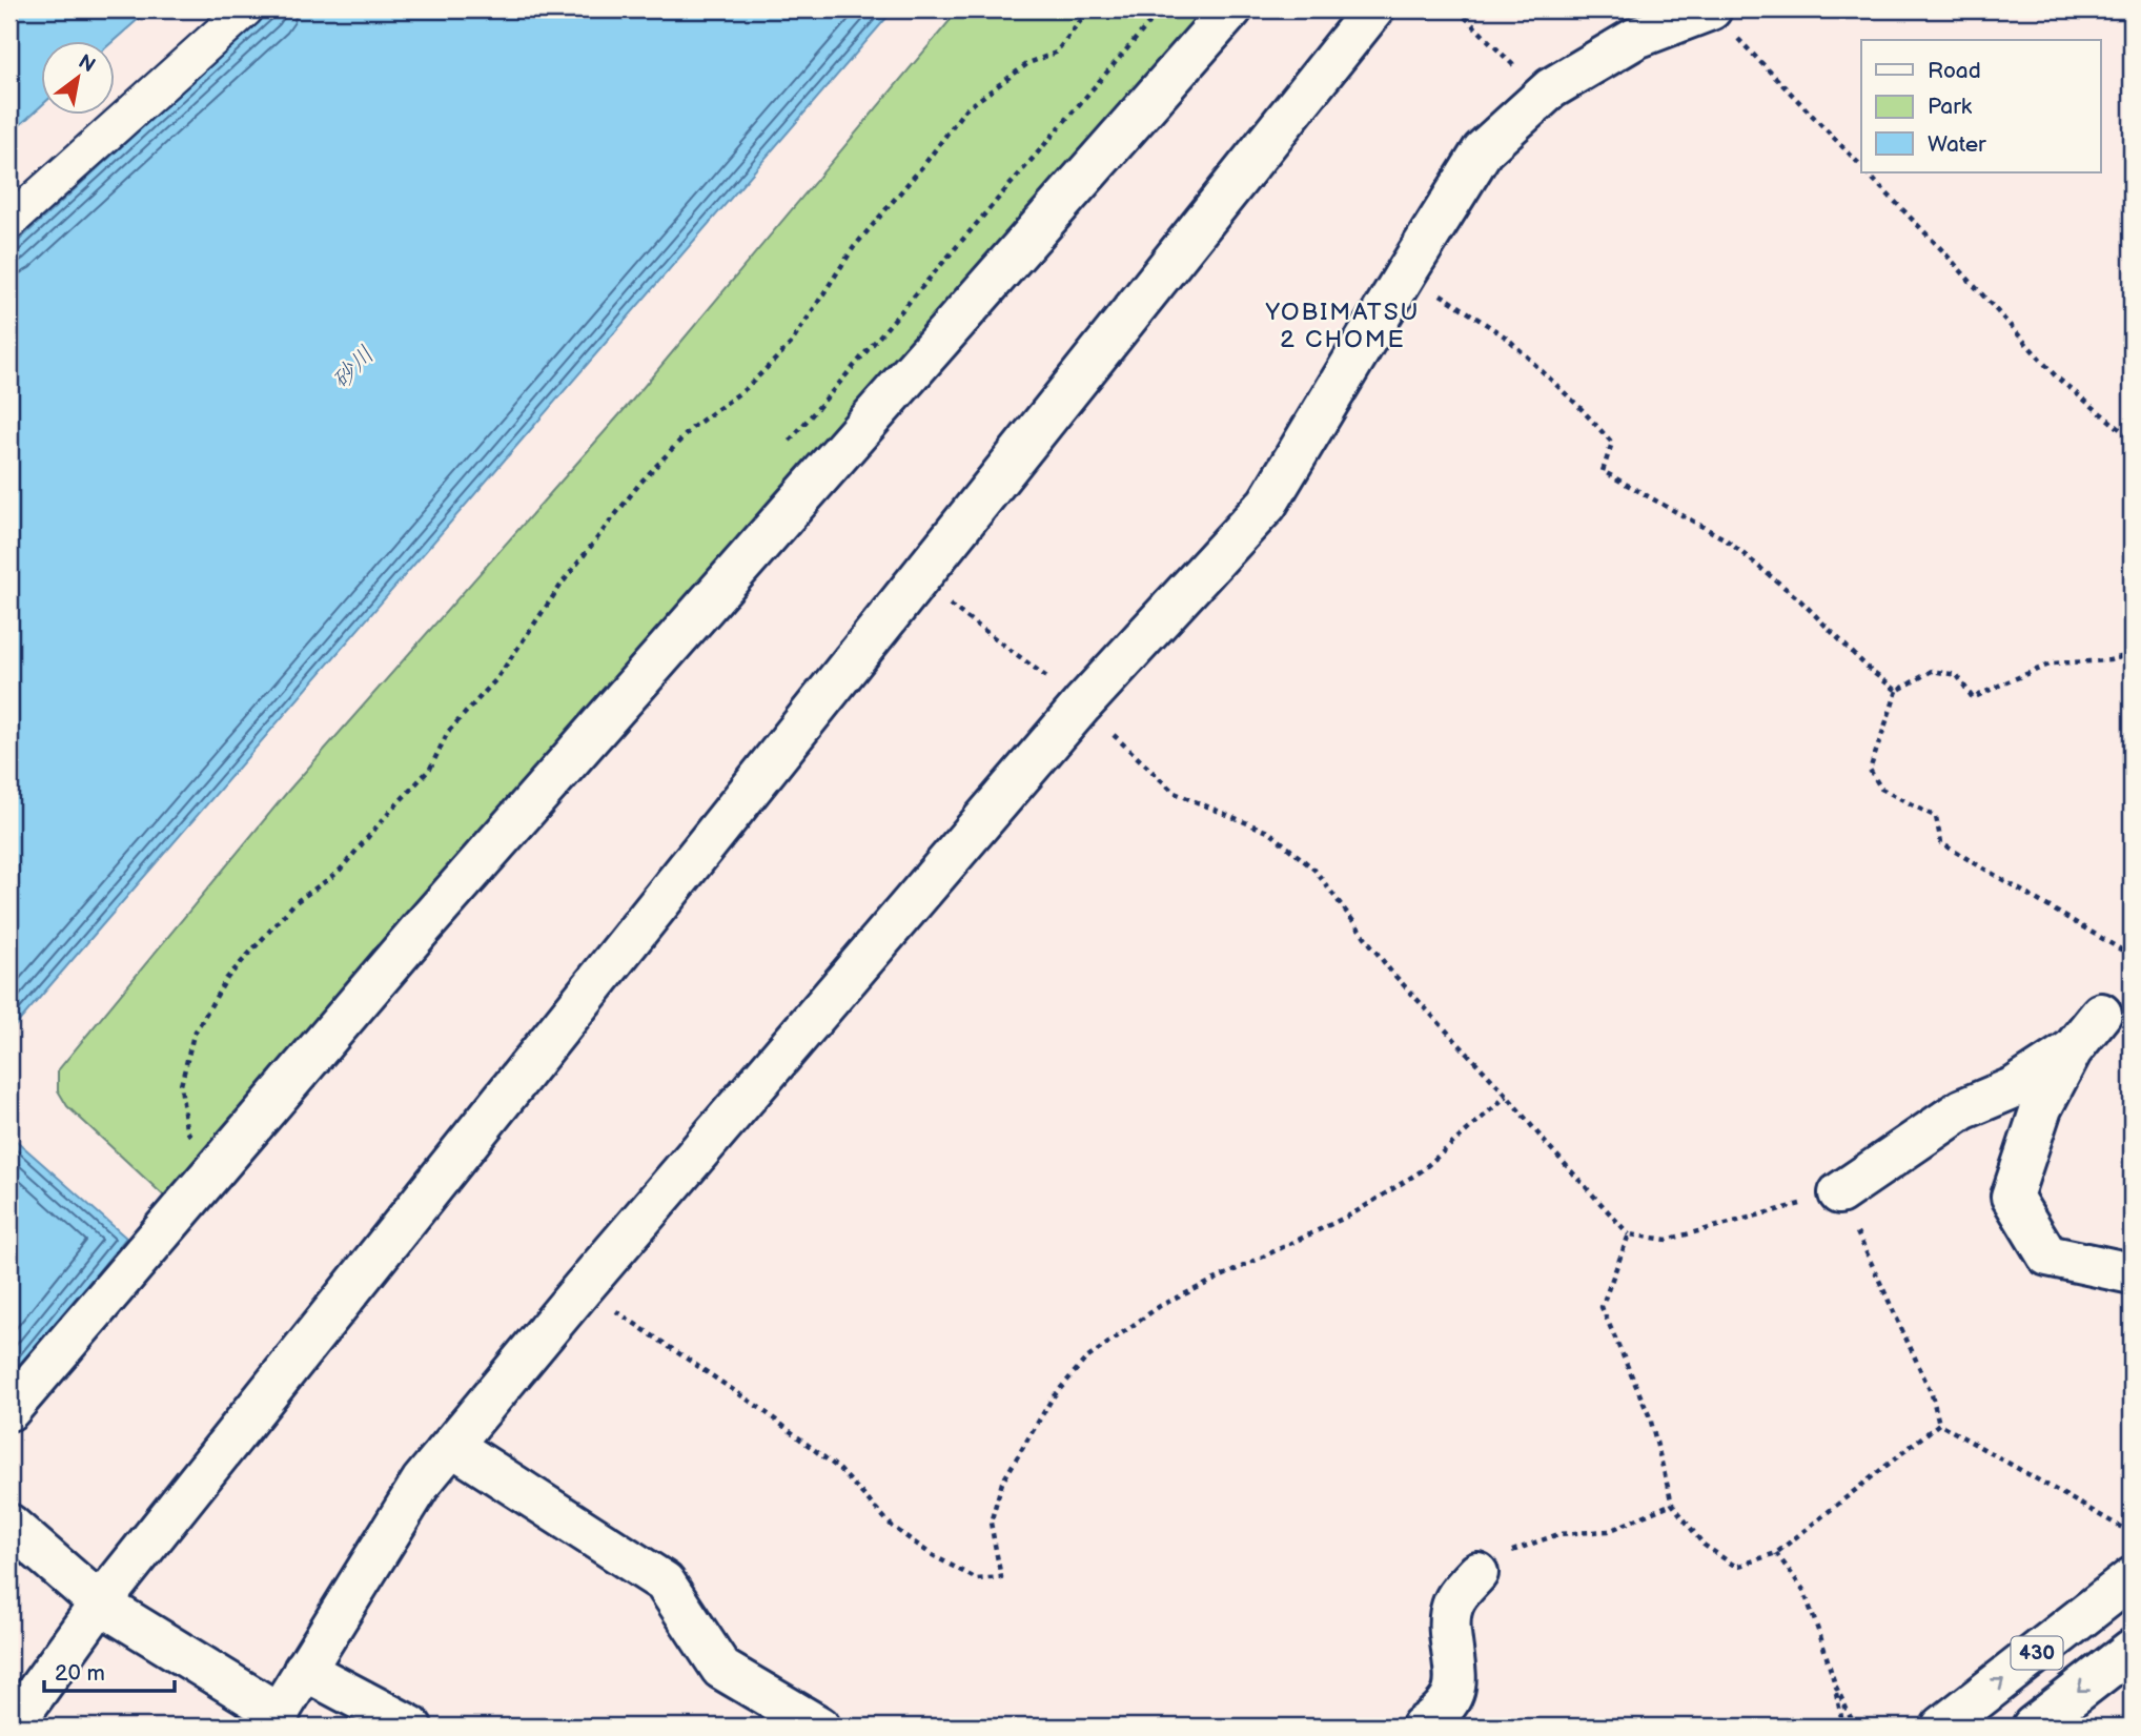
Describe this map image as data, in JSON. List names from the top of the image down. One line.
{"streets":{"main road":["430"]},"districts":["YOBIMATSU 2 CHOME"],"water":["砂川"],"legend":["Road","Park","Water"],"scale_bar":"20 m","north":"top right"}
